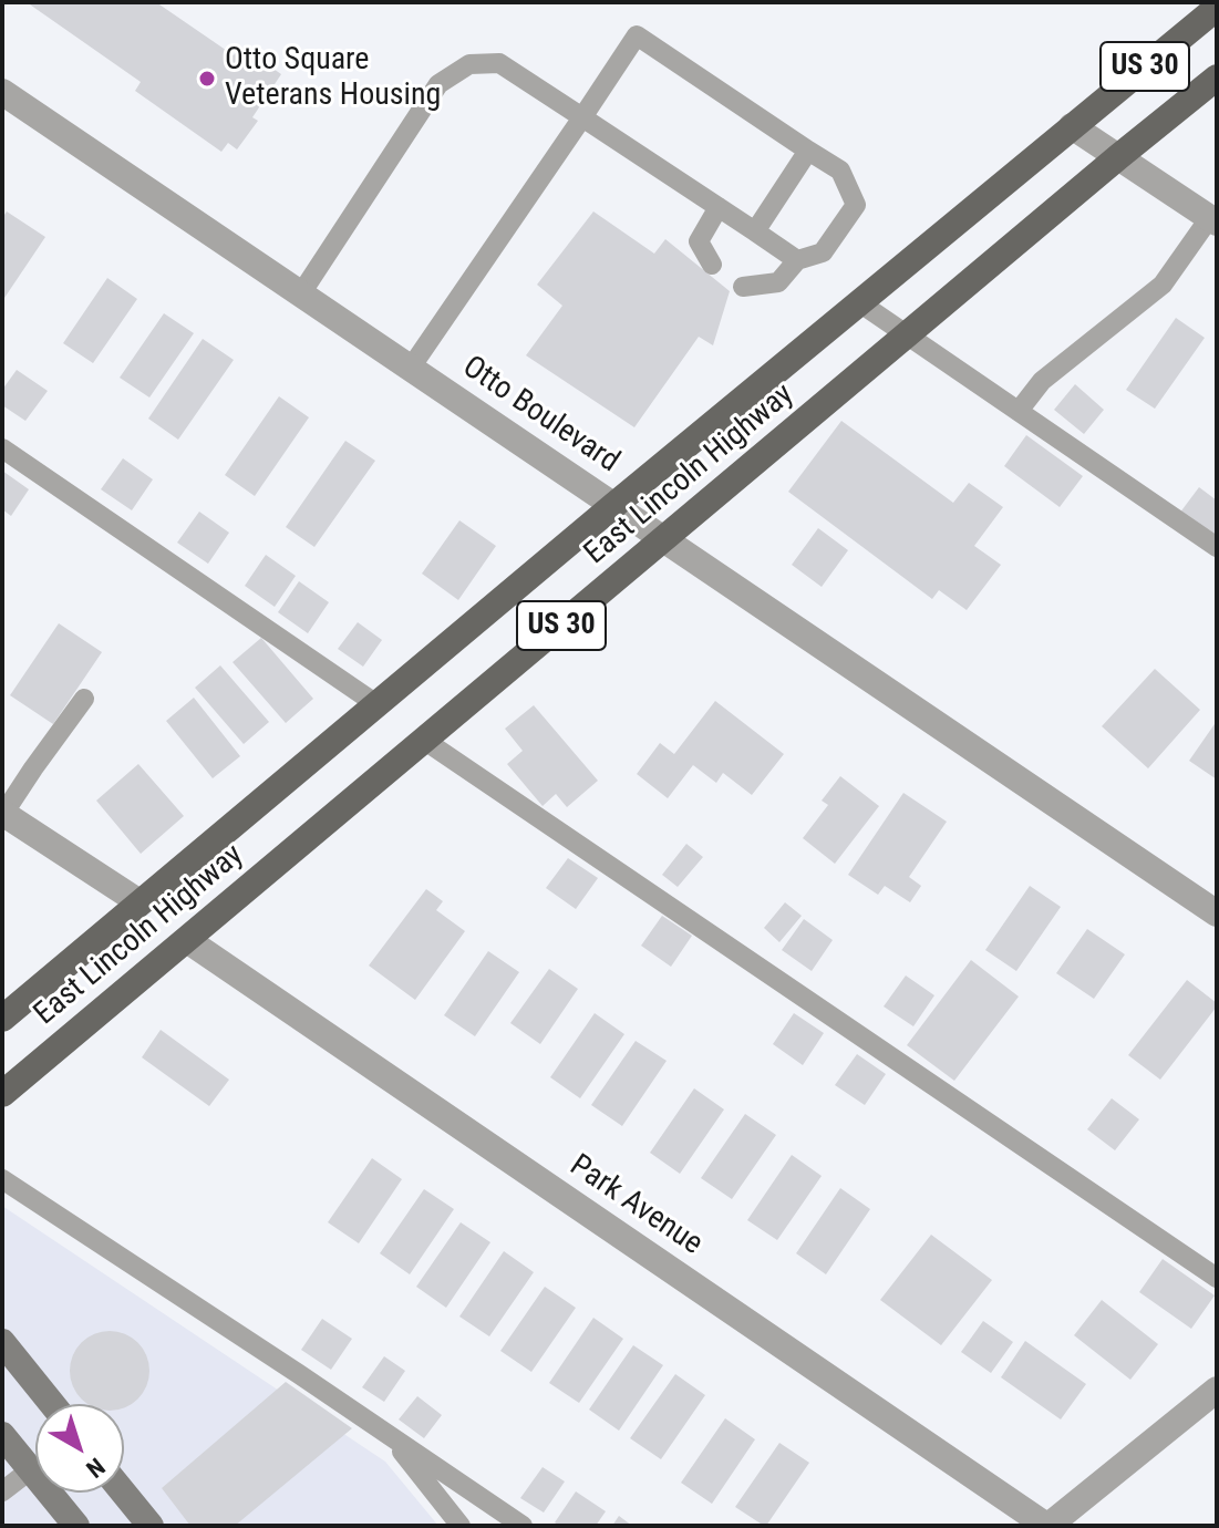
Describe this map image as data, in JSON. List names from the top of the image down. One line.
{"streets":{"main road":["US 30","East Lincoln Highway"],"street":["Otto Boulevard","Park Avenue"]},"crossings":[["Otto Boulevard","East Lincoln Highway"],["East Lincoln Highway","Park Avenue"]],"places":["Otto Square Veterans Housing"],"north":"bottom right"}
